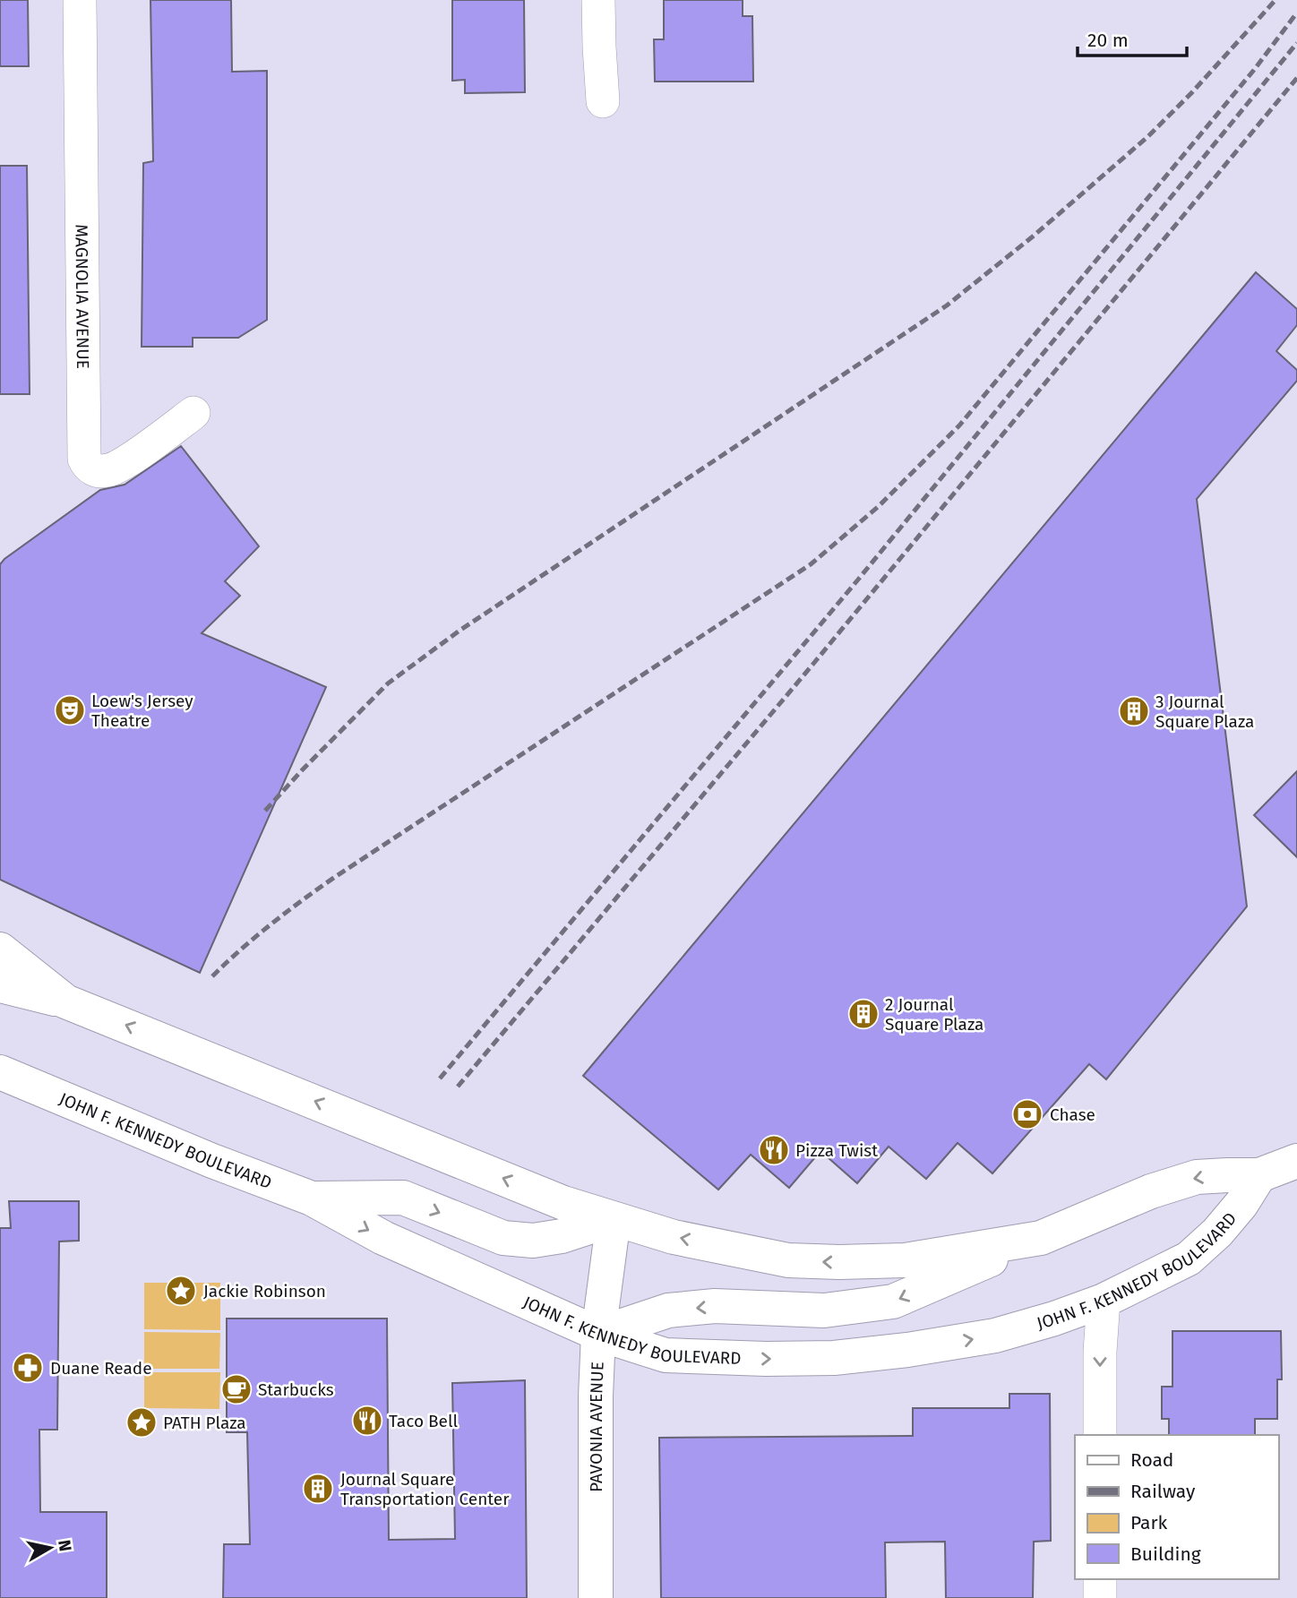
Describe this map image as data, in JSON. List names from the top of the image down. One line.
{"streets":{"main road":["JOHN F. KENNEDY BOULEVARD","PAVONIA AVENUE"],"street":["MAGNOLIA AVENUE"]},"crossings":[["JOHN F. KENNEDY BOULEVARD","PAVONIA AVENUE"]],"places":{"theatre":["Loew's Jersey Theatre"],"building":["3 Journal Square Plaza","2 Journal Square Plaza","Journal Square Transportation Center"],"bank":["Chase"],"restaurant":["Pizza Twist","Taco Bell"],"place":["Jackie Robinson","PATH Plaza"],"pharmacy":["Duane Reade"],"cafe":["Starbucks"]},"legend":["Road","Railway","Park","Building"],"scale_bar":"20 m","north":"right"}
